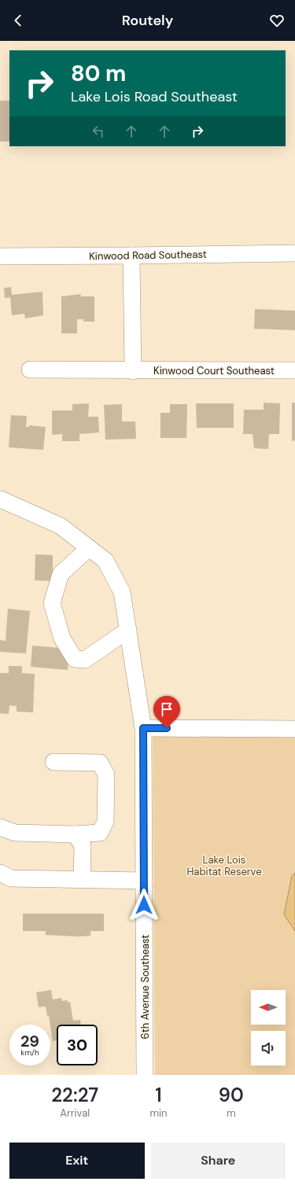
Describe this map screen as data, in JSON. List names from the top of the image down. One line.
{"streets":{"street":["Kinwood Road Southeast","Kinwood Court Southeast","6th Avenue Southeast"]},"parks":["Lake Lois Habitat Reserve"],"north":"left","page":{"header":"Routely","turn":["80 m","Lake Lois Road Southeast"],"speed":"29 km/h","limit":"30","eta":["22:27","Arrival","1","min","90","m"],"buttons":["Exit","Share"]}}
